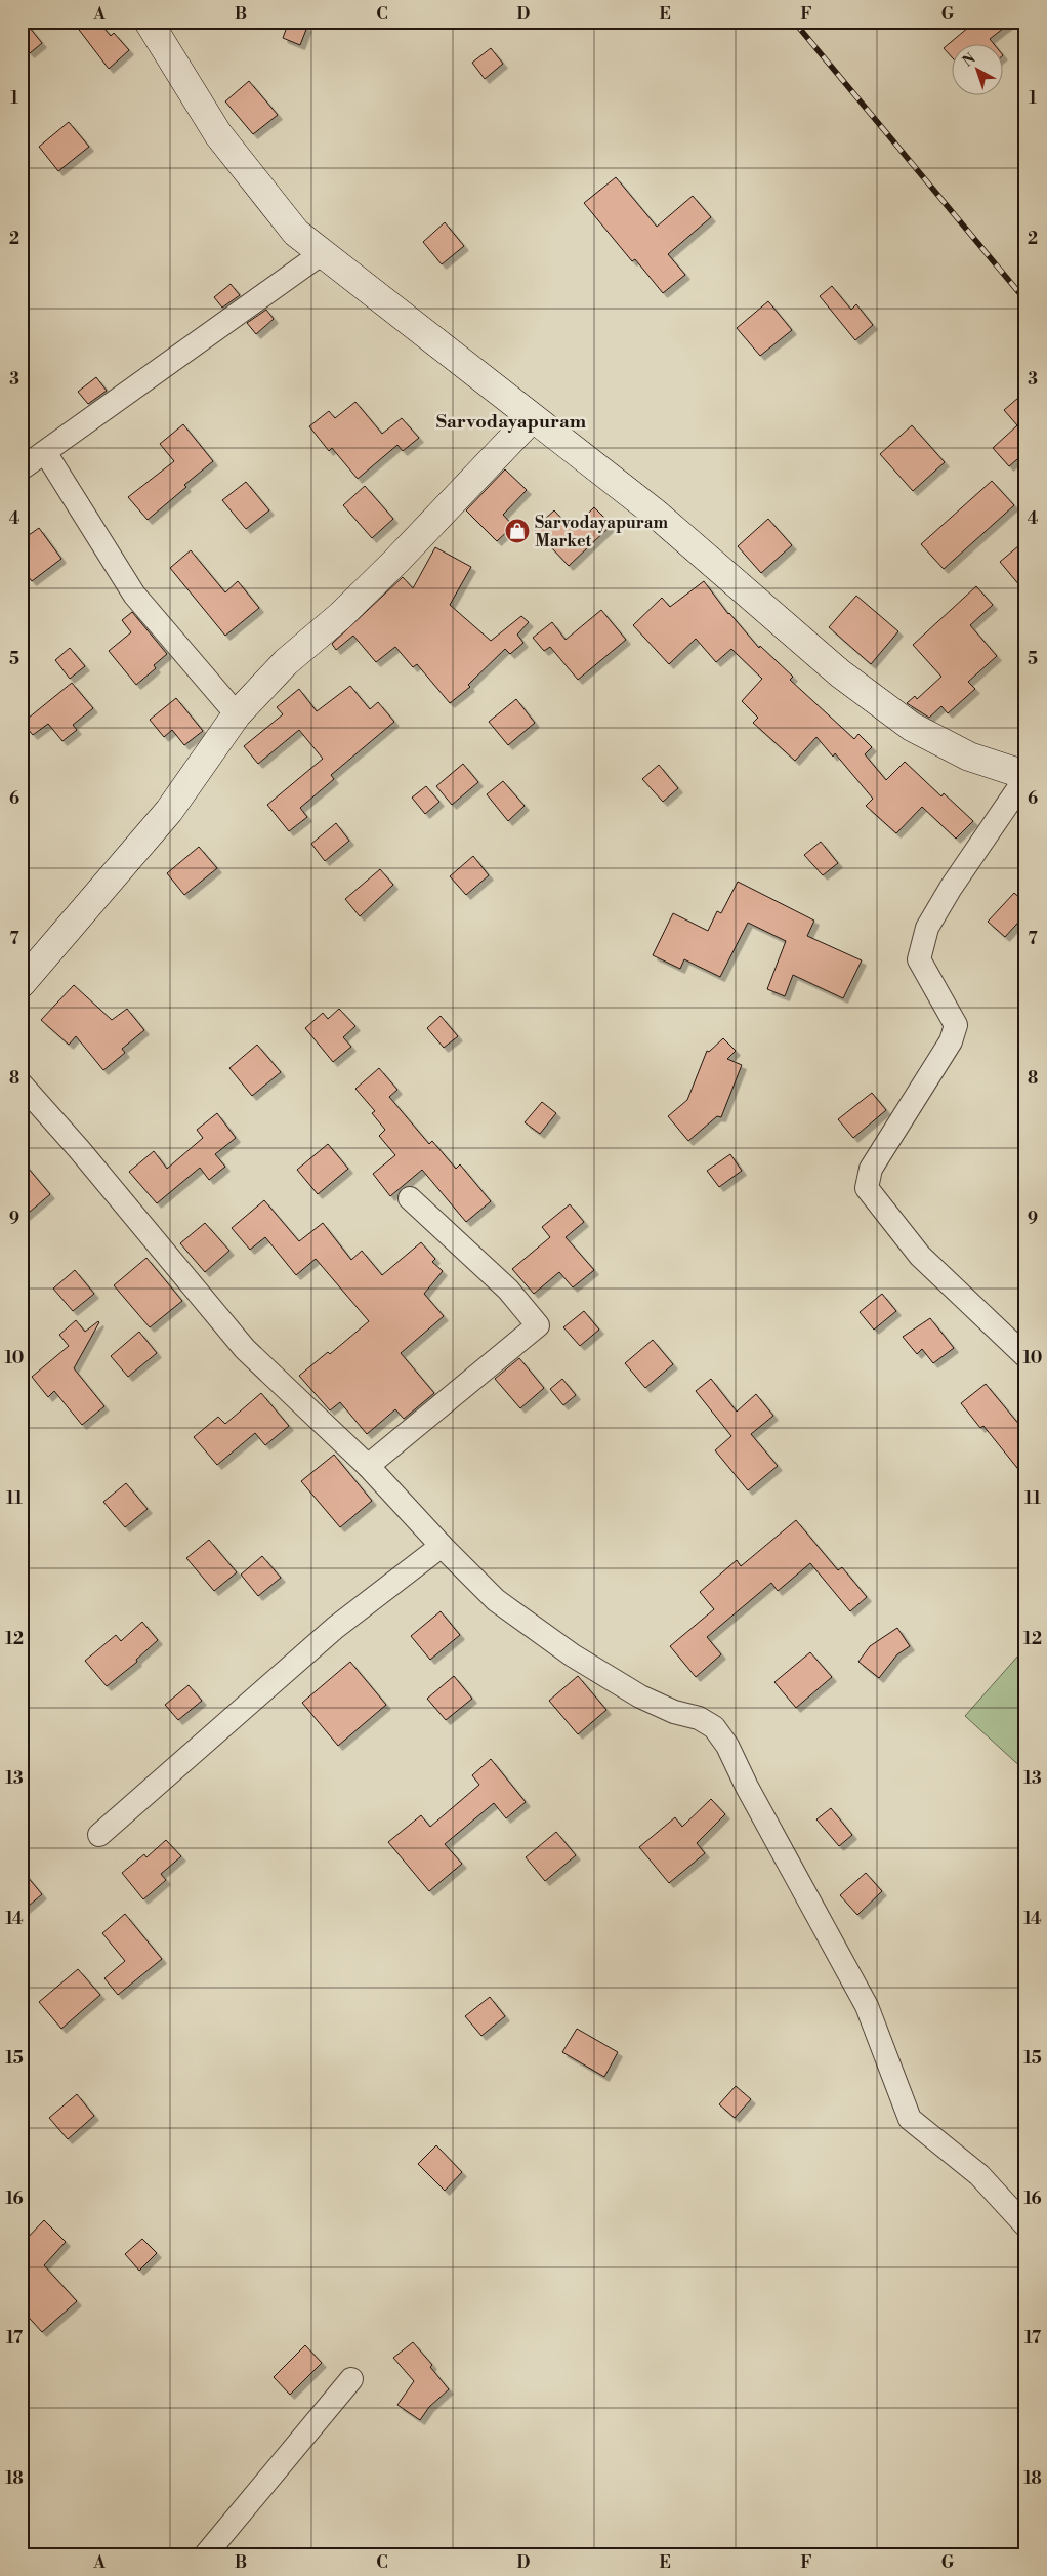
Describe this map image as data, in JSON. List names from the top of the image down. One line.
{"districts":["Sarvodayapuram"],"places":{"shop":["Sarvodayapuram Market"]},"north":"top left","grid":{"columns":["A","B","C","D","E","F","G"],"rows":["1","2","3","4","5","6","7","8","9","10","11","12","13","14","15","16","17","18"]}}
